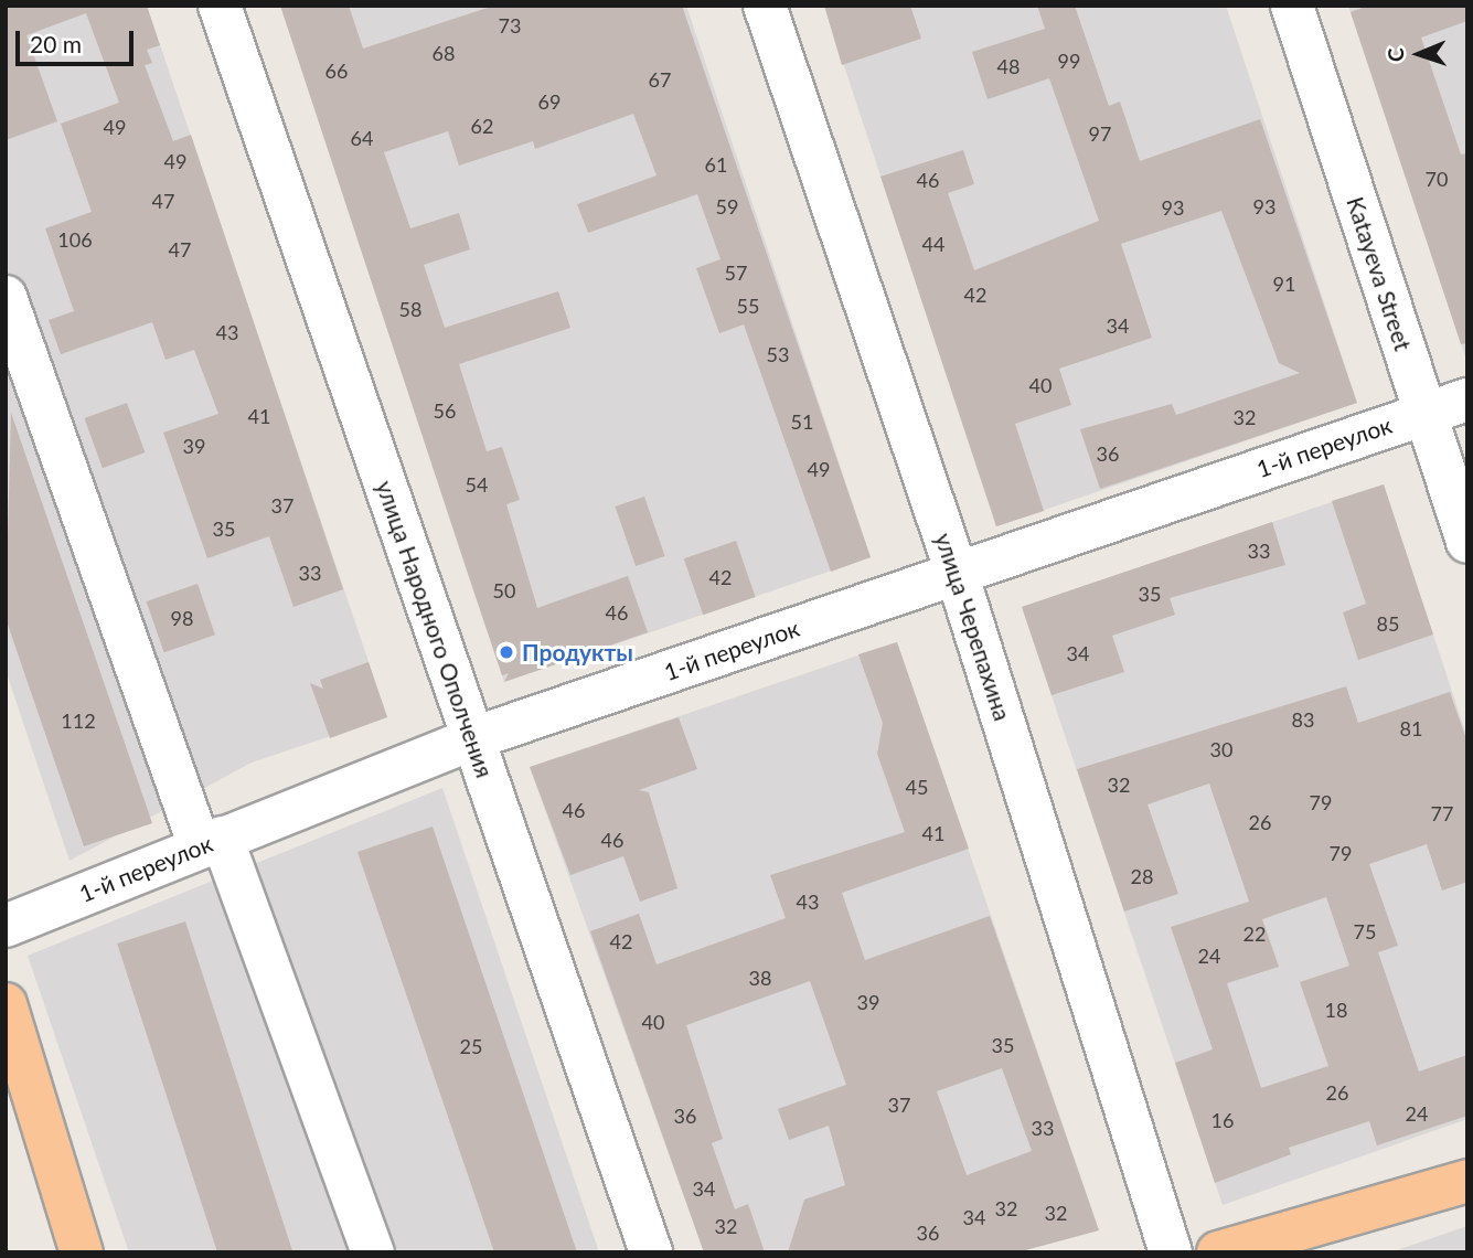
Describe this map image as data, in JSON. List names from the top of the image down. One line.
{"streets":{"street":["Katayeva Street","1-й переулок","улица Черепахина","улица Народного Ополчения"]},"crossings":[["Katayeva Street","1-й переулок"],["1-й переулок","улица Черепахина"],["1-й переулок","улица Народного Ополчения"]],"places":["Продукты"],"house_numbers":["73","68","99","48","66","67","69","62","49","97","64","49","61","70","46","47","59","93","93","106","44","47","57","91","42","55","58","34","43","53","40","56","41","32","51","39","36","49","54","37","35","33","33","42","50","35","46","98","85","34","83","112","81","30","32","45","79","46","77","26","41","46","79","28","43","75","22","42","24","38","39","18","40","35","25","26","37","24","36","16","33","34","32","32","34","32","36"],"scale_bar":"20 m","north":"left"}
